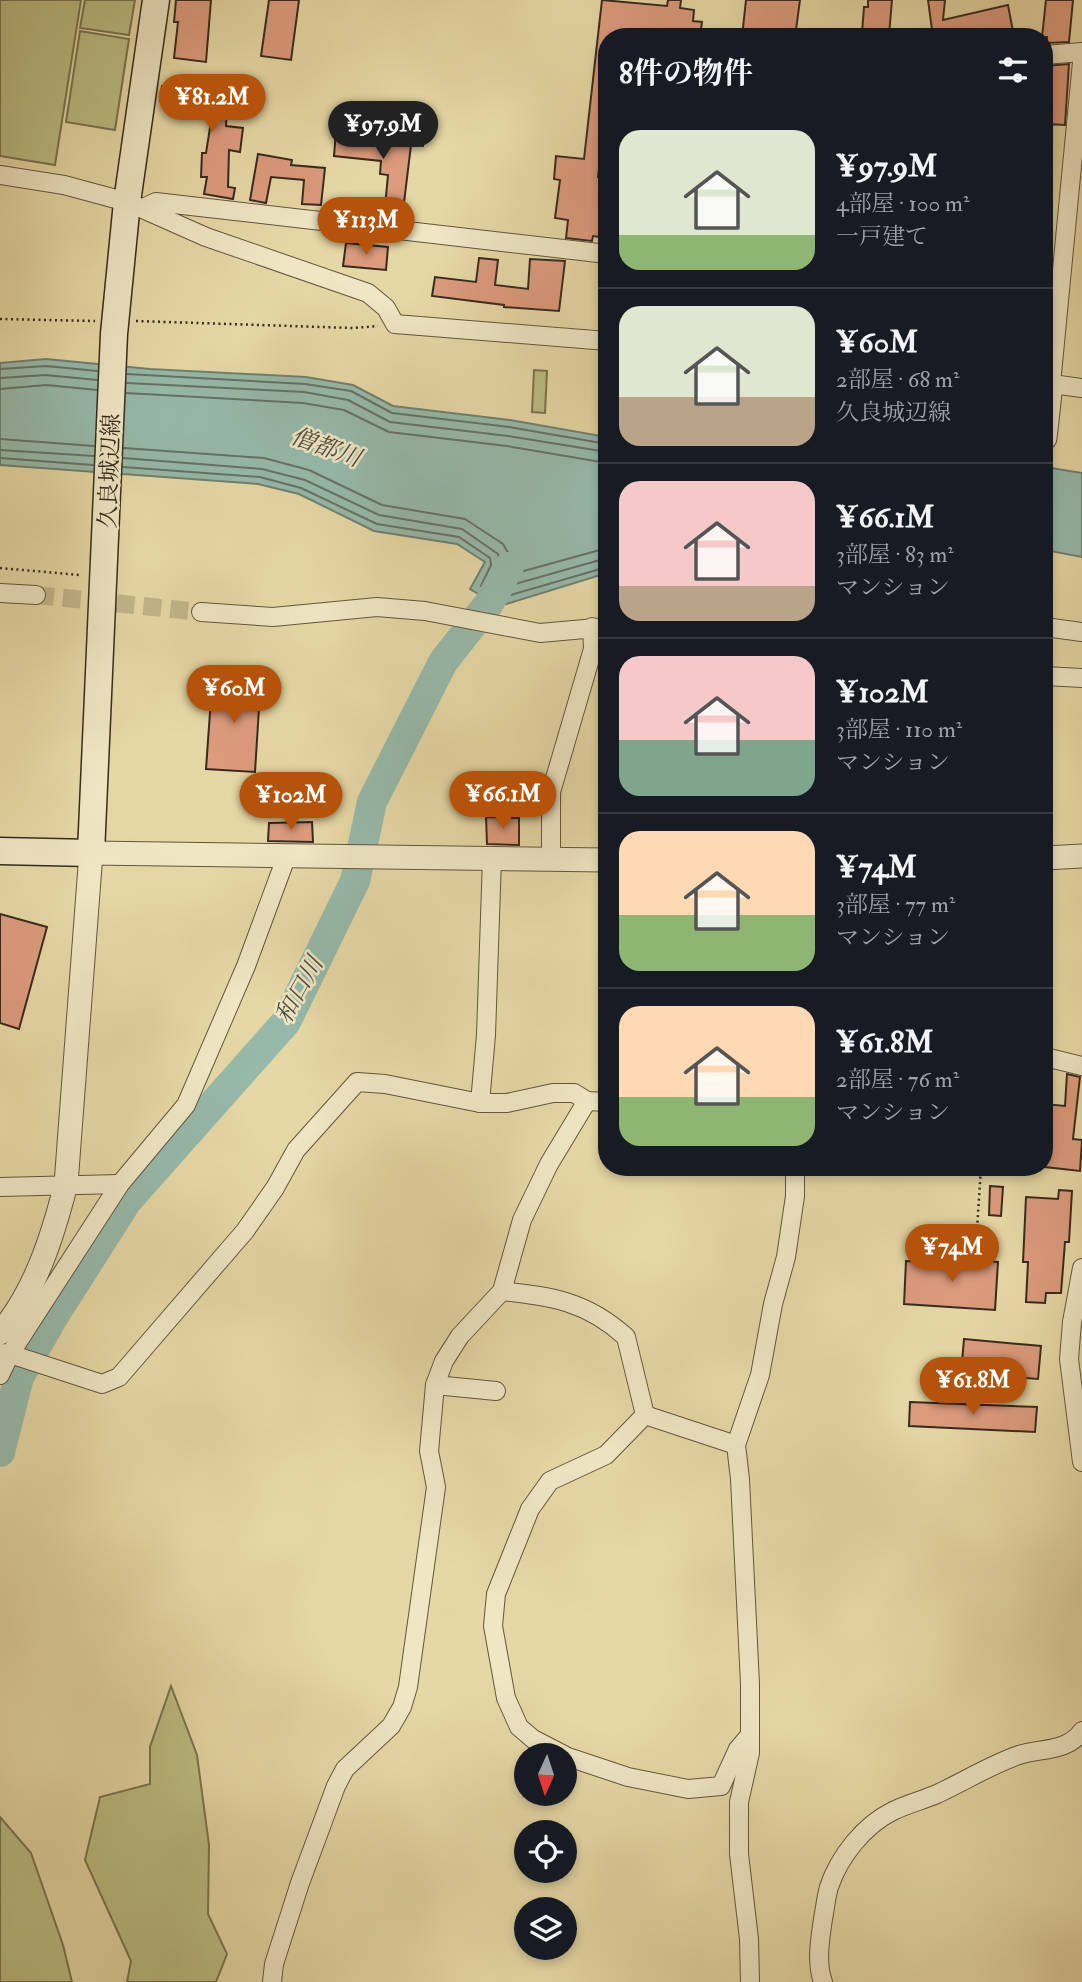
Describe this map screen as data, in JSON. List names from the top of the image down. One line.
{"streets":{"main road":["久良城辺線"]},"water":["僧都川","和口川"],"north":"bottom","page":{"heading":"8件の物件","price":["¥81.2M","¥97.9M","¥113M","¥60M","¥66.1M","¥102M","¥74M","¥61.8M"],"list":[{"name":"¥97.9M","note":"4部屋 · 100 m² · 一戸建て"},{"name":"¥60M","note":"2部屋 · 68 m² · 久良城辺線"},{"name":"¥66.1M","note":"3部屋 · 83 m² · マンション"},{"name":"¥102M","note":"3部屋 · 110 m² · マンション"},{"name":"¥74M","note":"3部屋 · 77 m² · マンション"},{"name":"¥61.8M","note":"2部屋 · 76 m² · マンション"}]}}
